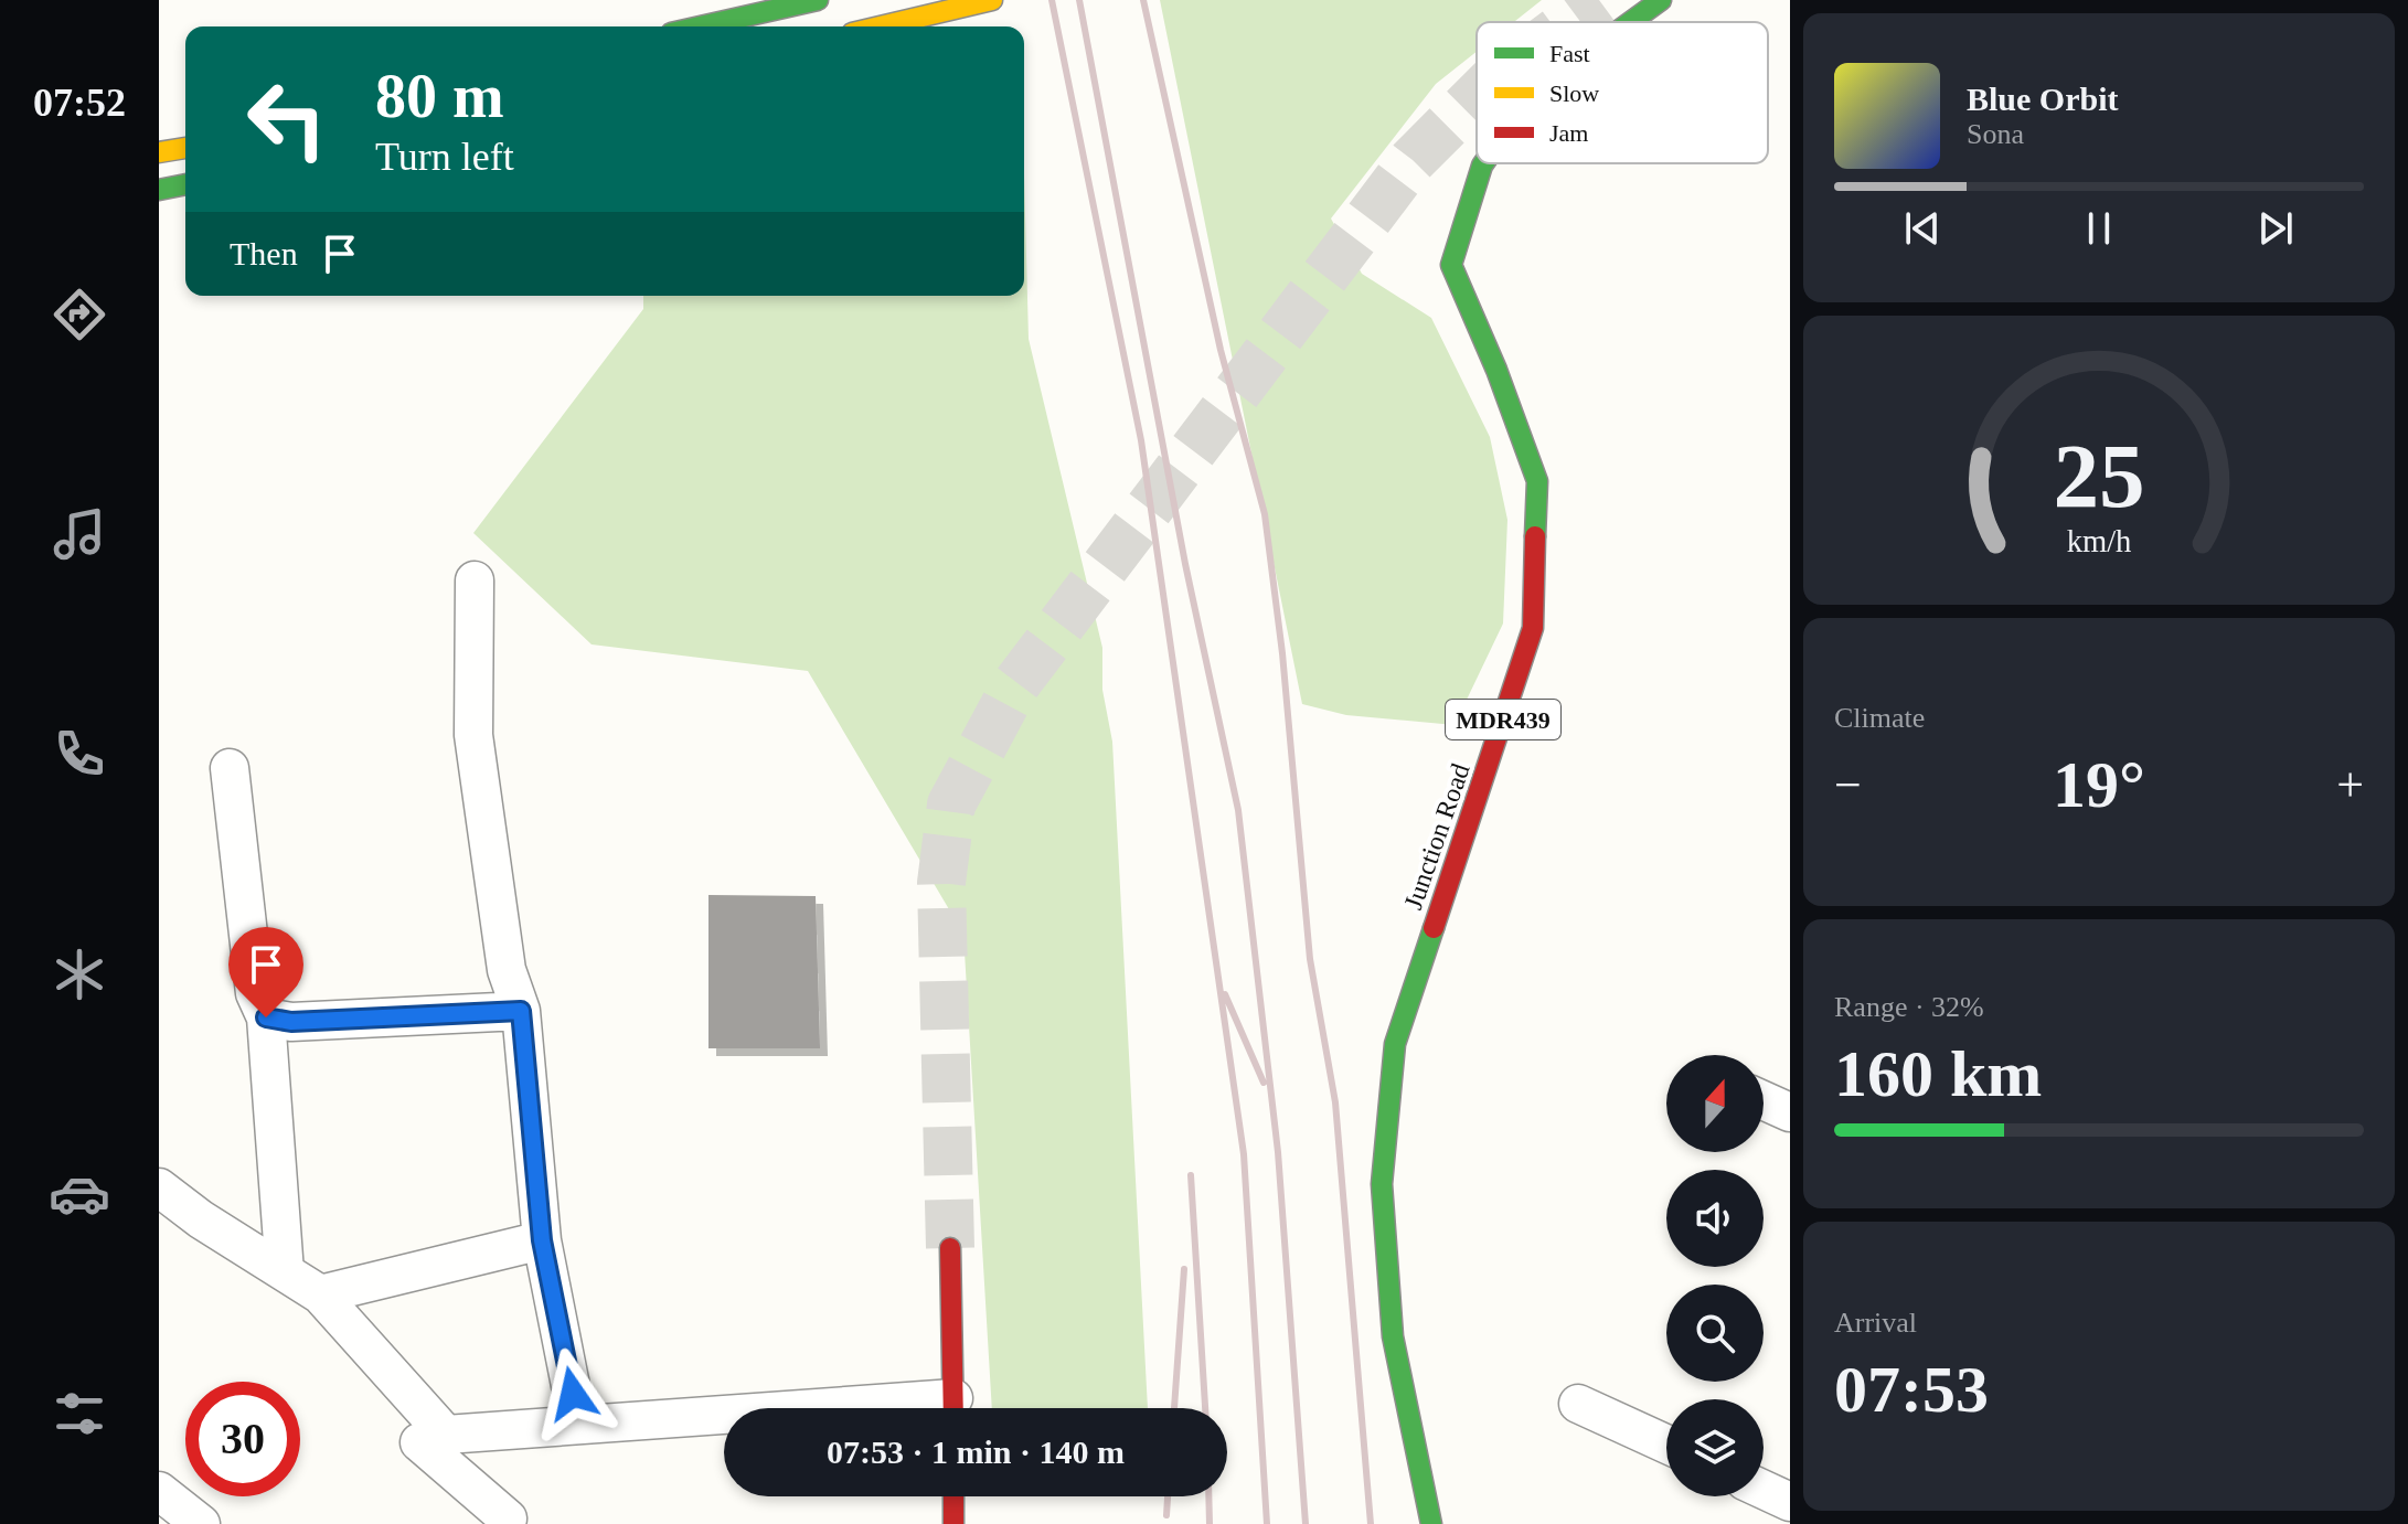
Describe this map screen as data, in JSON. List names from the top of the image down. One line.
{"streets":{"main road":["MDR439","Junction Road"]},"legend":["Fast","Slow","Jam"],"north":"top","page":{"tabs":"07:52","turn":["80 m","Turn left"],"song":["Blue Orbit","Sona"],"then":"Then","tile":["Climate",["Range · 32%","160 km"],["Arrival","07:53"]],"heat":["−","19°","+"],"limit":"30","trip":"07:53 · 1 min · 140 m","gauge":["25","km/h"]}}
